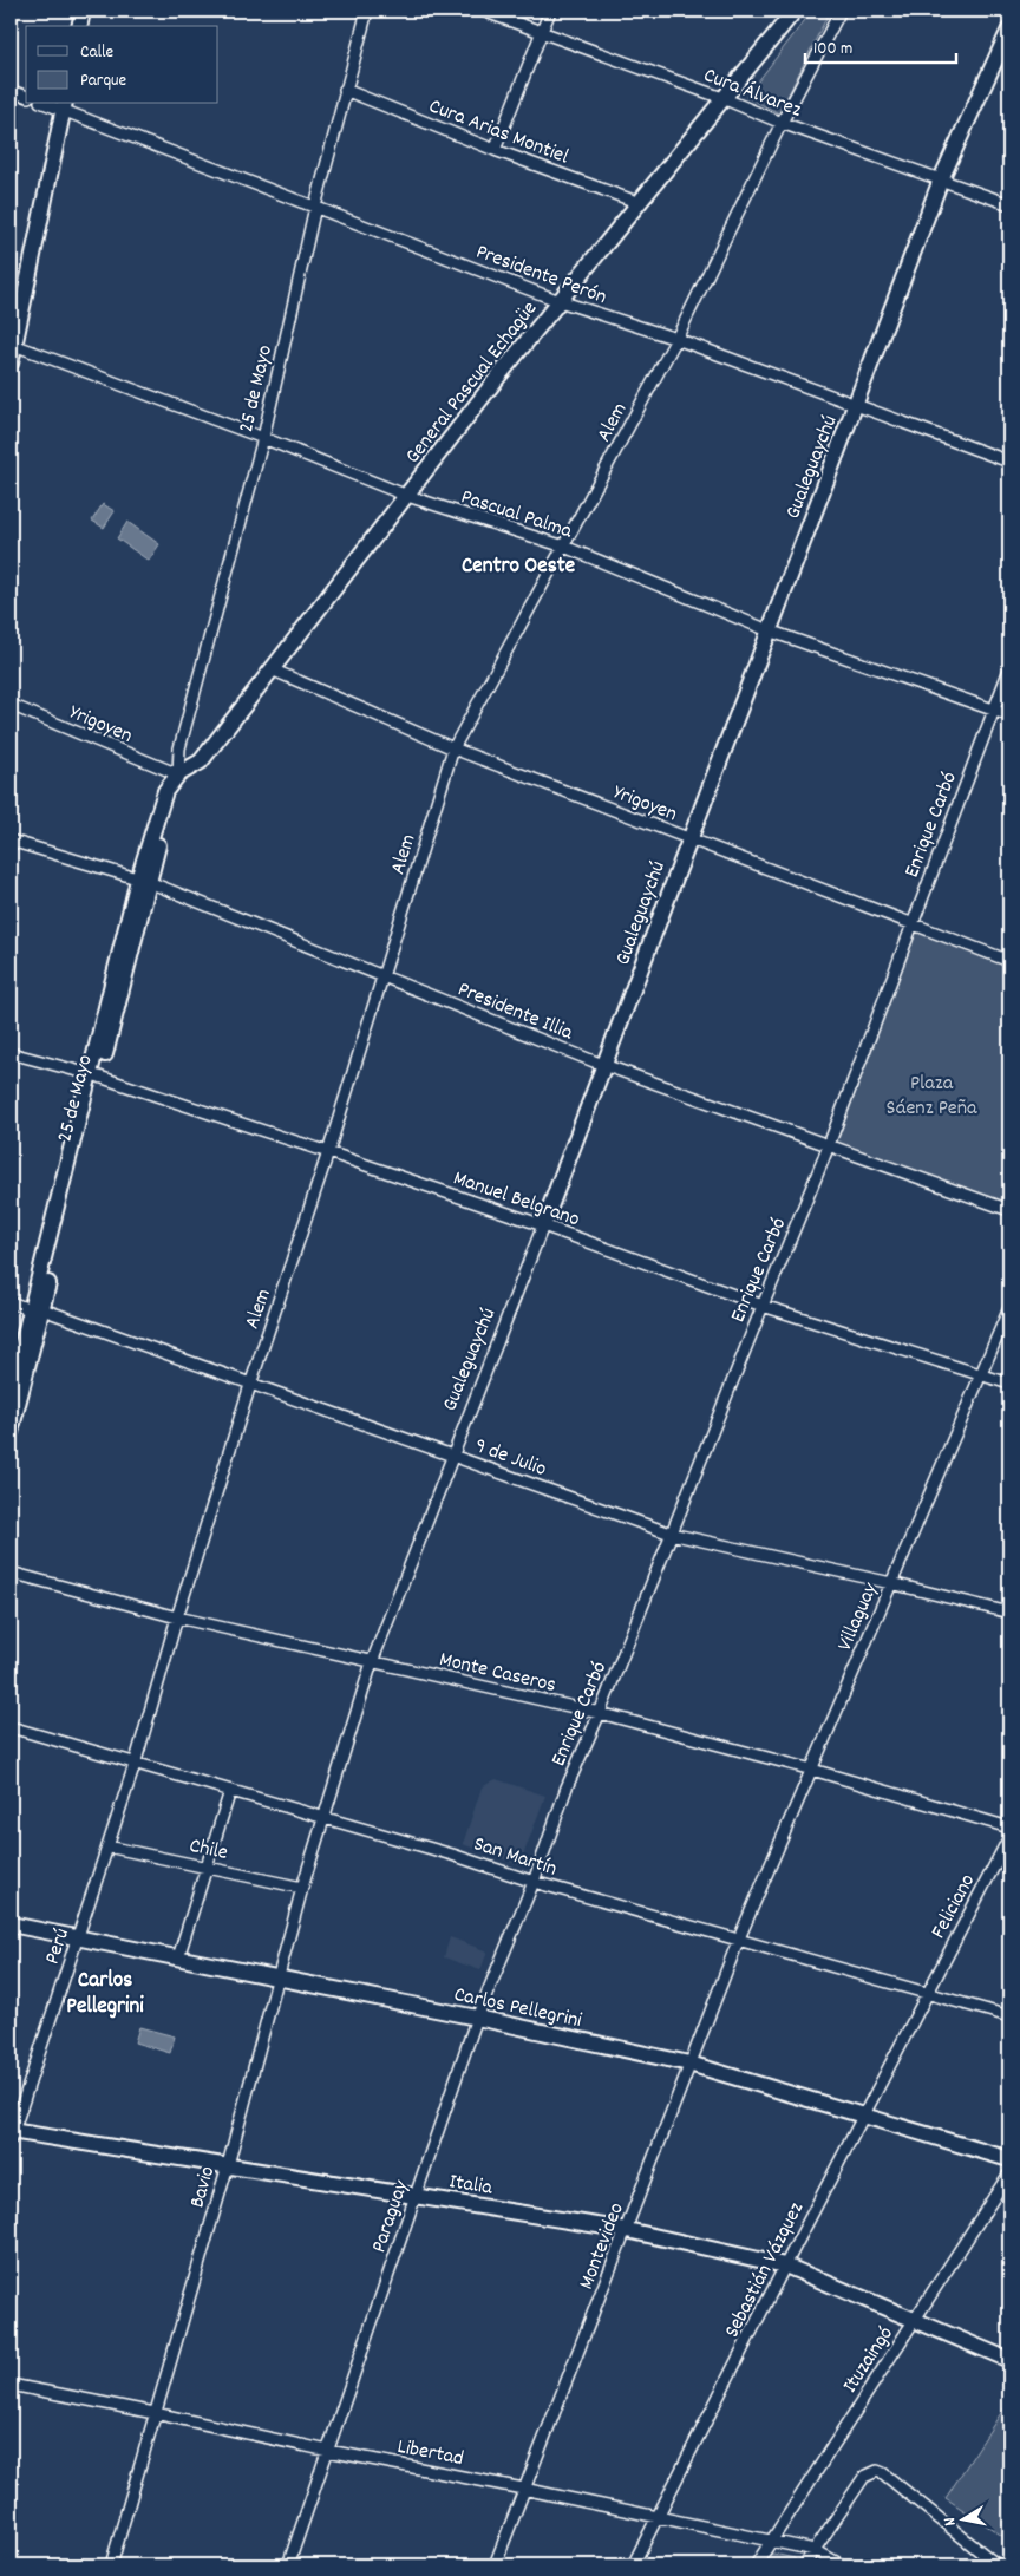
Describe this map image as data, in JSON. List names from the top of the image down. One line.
{"streets":{"street":["Cura Álvarez","Cura Arias Montiel","Presidente Perón","General Pascual Echagüe","25 de Mayo","Alem","Gualeguaychú","Pascual Palma","Yrigoyen","Enrique Carbó","Presidente Illia","Manuel Belgrano","9 de Julio","Villaguay","Monte Caseros","Chile","San Martín","Feliciano","Perú","Carlos Pellegrini","Italia","Bavio","Paraguay","Montevideo","Sebastián Vázquez","Ituzaingó","Libertad"]},"crossings":[["Cura Álvarez","General Pascual Echagüe"],["Cura Álvarez","Alem"],["Cura Álvarez","Gualeguaychú"],["Cura Arias Montiel","General Pascual Echagüe"],["Cura Arias Montiel","25 de Mayo"],["Presidente Perón","General Pascual Echagüe"],["Presidente Perón","25 de Mayo"],["Presidente Perón","Alem"],["Presidente Perón","Gualeguaychú"],["General Pascual Echagüe","25 de Mayo"],["General Pascual Echagüe","Pascual Palma"],["General Pascual Echagüe","Yrigoyen"],["25 de Mayo","Pascual Palma"],["25 de Mayo","Yrigoyen"],["25 de Mayo","Presidente Illia"],["25 de Mayo","Manuel Belgrano"],["25 de Mayo","9 de Julio"],["Alem","Pascual Palma"],["Alem","Yrigoyen"],["Alem","Presidente Illia"],["Alem","Manuel Belgrano"],["Alem","9 de Julio"],["Alem","Monte Caseros"],["Alem","San Martín"],["Alem","Perú"],["Gualeguaychú","Pascual Palma"],["Gualeguaychú","Yrigoyen"],["Gualeguaychú","Presidente Illia"],["Gualeguaychú","Manuel Belgrano"],["Gualeguaychú","9 de Julio"],["Gualeguaychú","Monte Caseros"],["Gualeguaychú","San Martín"],["Gualeguaychú","Bavio"],["Pascual Palma","Enrique Carbó"],["Yrigoyen","Enrique Carbó"],["Enrique Carbó","Presidente Illia"],["Enrique Carbó","Manuel Belgrano"],["Enrique Carbó","9 de Julio"],["Enrique Carbó","Monte Caseros"],["Enrique Carbó","San Martín"],["Enrique Carbó","Paraguay"],["Manuel Belgrano","Villaguay"],["9 de Julio","Villaguay"],["Villaguay","Monte Caseros"],["Villaguay","San Martín"],["Villaguay","Montevideo"],["Chile","Perú"],["Chile","Bavio"],["San Martín","Feliciano"],["San Martín","Perú"],["San Martín","Bavio"],["San Martín","Paraguay"],["San Martín","Montevideo"],["San Martín","Sebastián Vázquez"],["Feliciano","Sebastián Vázquez"],["Perú","Carlos Pellegrini"],["Perú","Italia"],["Carlos Pellegrini","Bavio"],["Carlos Pellegrini","Paraguay"],["Carlos Pellegrini","Montevideo"],["Carlos Pellegrini","Sebastián Vázquez"],["Italia","Bavio"],["Italia","Paraguay"],["Italia","Montevideo"],["Italia","Sebastián Vázquez"],["Italia","Ituzaingó"],["Bavio","Libertad"],["Paraguay","Libertad"],["Montevideo","Libertad"],["Sebastián Vázquez","Libertad"],["Ituzaingó","Libertad"]],"districts":["Centro Oeste","Carlos Pellegrini"],"parks":["Plaza Sáenz Peña"],"legend":["Calle","Parque"],"scale_bar":"100 m","north":"left"}
